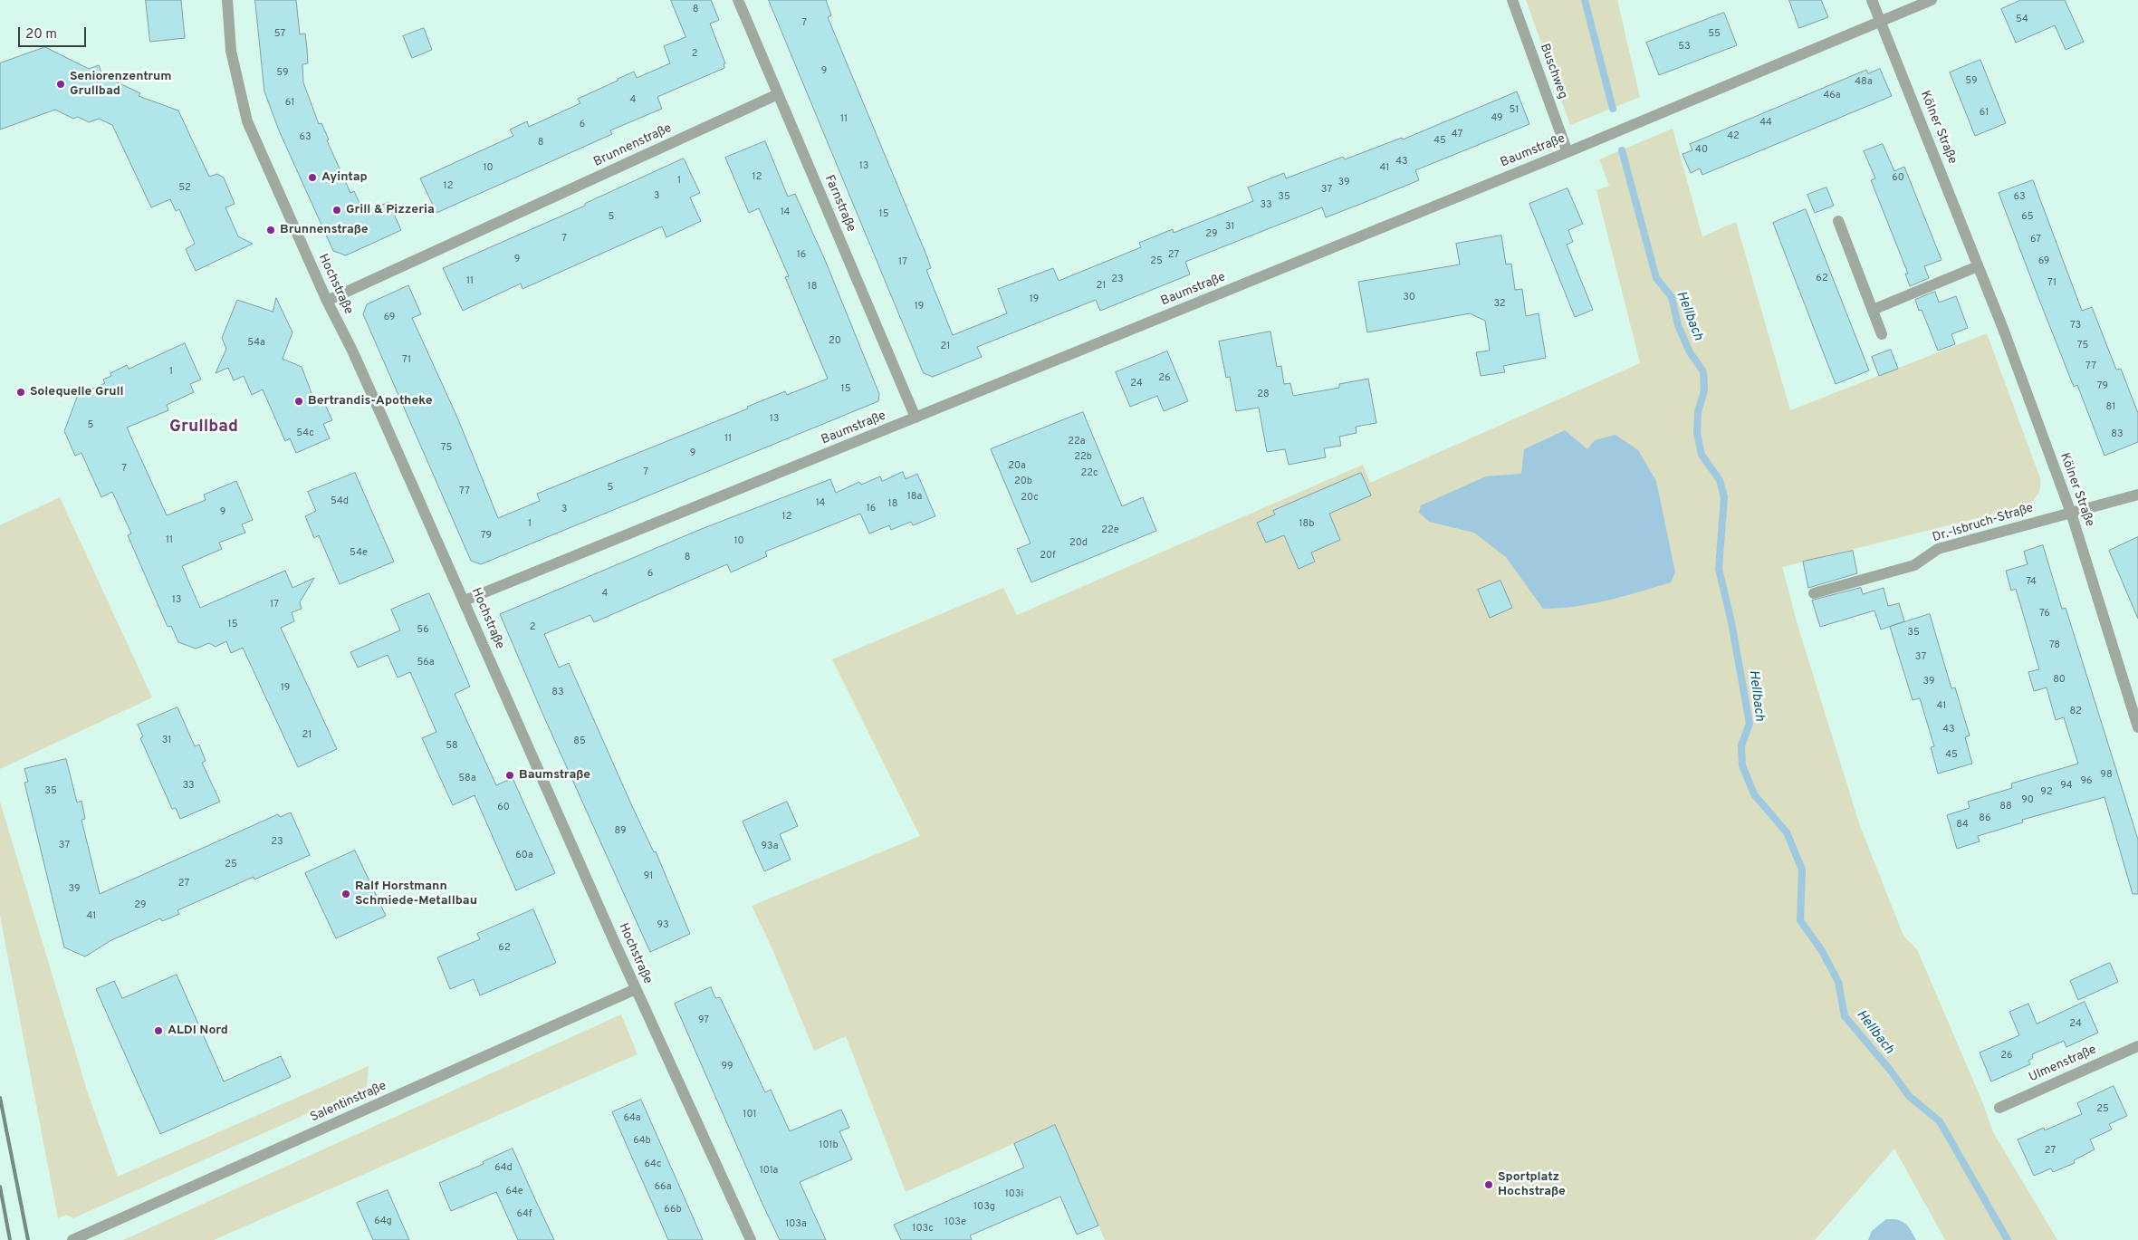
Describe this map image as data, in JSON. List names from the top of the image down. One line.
{"streets":{"street":["Buschweg","Kölner Straße","Brunnenstraße","Baumstraße","Farnstraße","Hochstraße","Dr.-Isbruch-Straße","Ulmenstraße","Salentinstraße"]},"crossings":[["Buschweg","Baumstraße"],["Kölner Straße","Baumstraße"],["Kölner Straße","Dr.-Isbruch-Straße"],["Brunnenstraße","Farnstraße"],["Brunnenstraße","Hochstraße"],["Baumstraße","Farnstraße"],["Baumstraße","Hochstraße"],["Hochstraße","Salentinstraße"]],"districts":["Grullbad"],"water":["Hellbach"],"places":["Seniorenzentrum Grullbad","Ayintap","Grill & Pizzeria","Brunnenstraße","Solequelle Grull","Bertrandis-Apotheke","Baumstraße","Ralf Horstmann Schmiede-Metallbau","ALDI Nord","Sportplatz Hochstraße"],"house_numbers":["8","54","7","57","55","53","2","9","59","59","48a","46a","4","61","51","61","49","11","44","6","47","42","63","45","8","40","43","13","10","41","12","60","1","39","12","52","37","3","35","63","33","14","15","5","65","31","29","7","67","16","27","9","25","69","17","62","23","11","71","21","18","30","19","32","19","69","73","20","54a","75","21","71","77","1","26","24","79","15","28","81","13","5","54c","83","11","22a","75","9","22b","20a","7","7","22c","20b","5","77","18a","20c","54d","14","18","16","3","9","12","1","18b","22e","79","11","10","20d","54e","20f","8","6","74","4","13","17","76","15","2","56","35","78","37","56a","80","39","19","83","41","82","43","21","31","85","58","45","98","58a","96","33","94","35","92","90","88","60","86","84","89","23","37","93a","60a","25","91","27","39","29","41","93","62","97","24","26","99","25","101","64a","64b","101b","27","64c","64d","101a","66a","64e","103i","103g","66b","64f","64g","103e","103a","103c"],"scale_bar":"20 m"}
